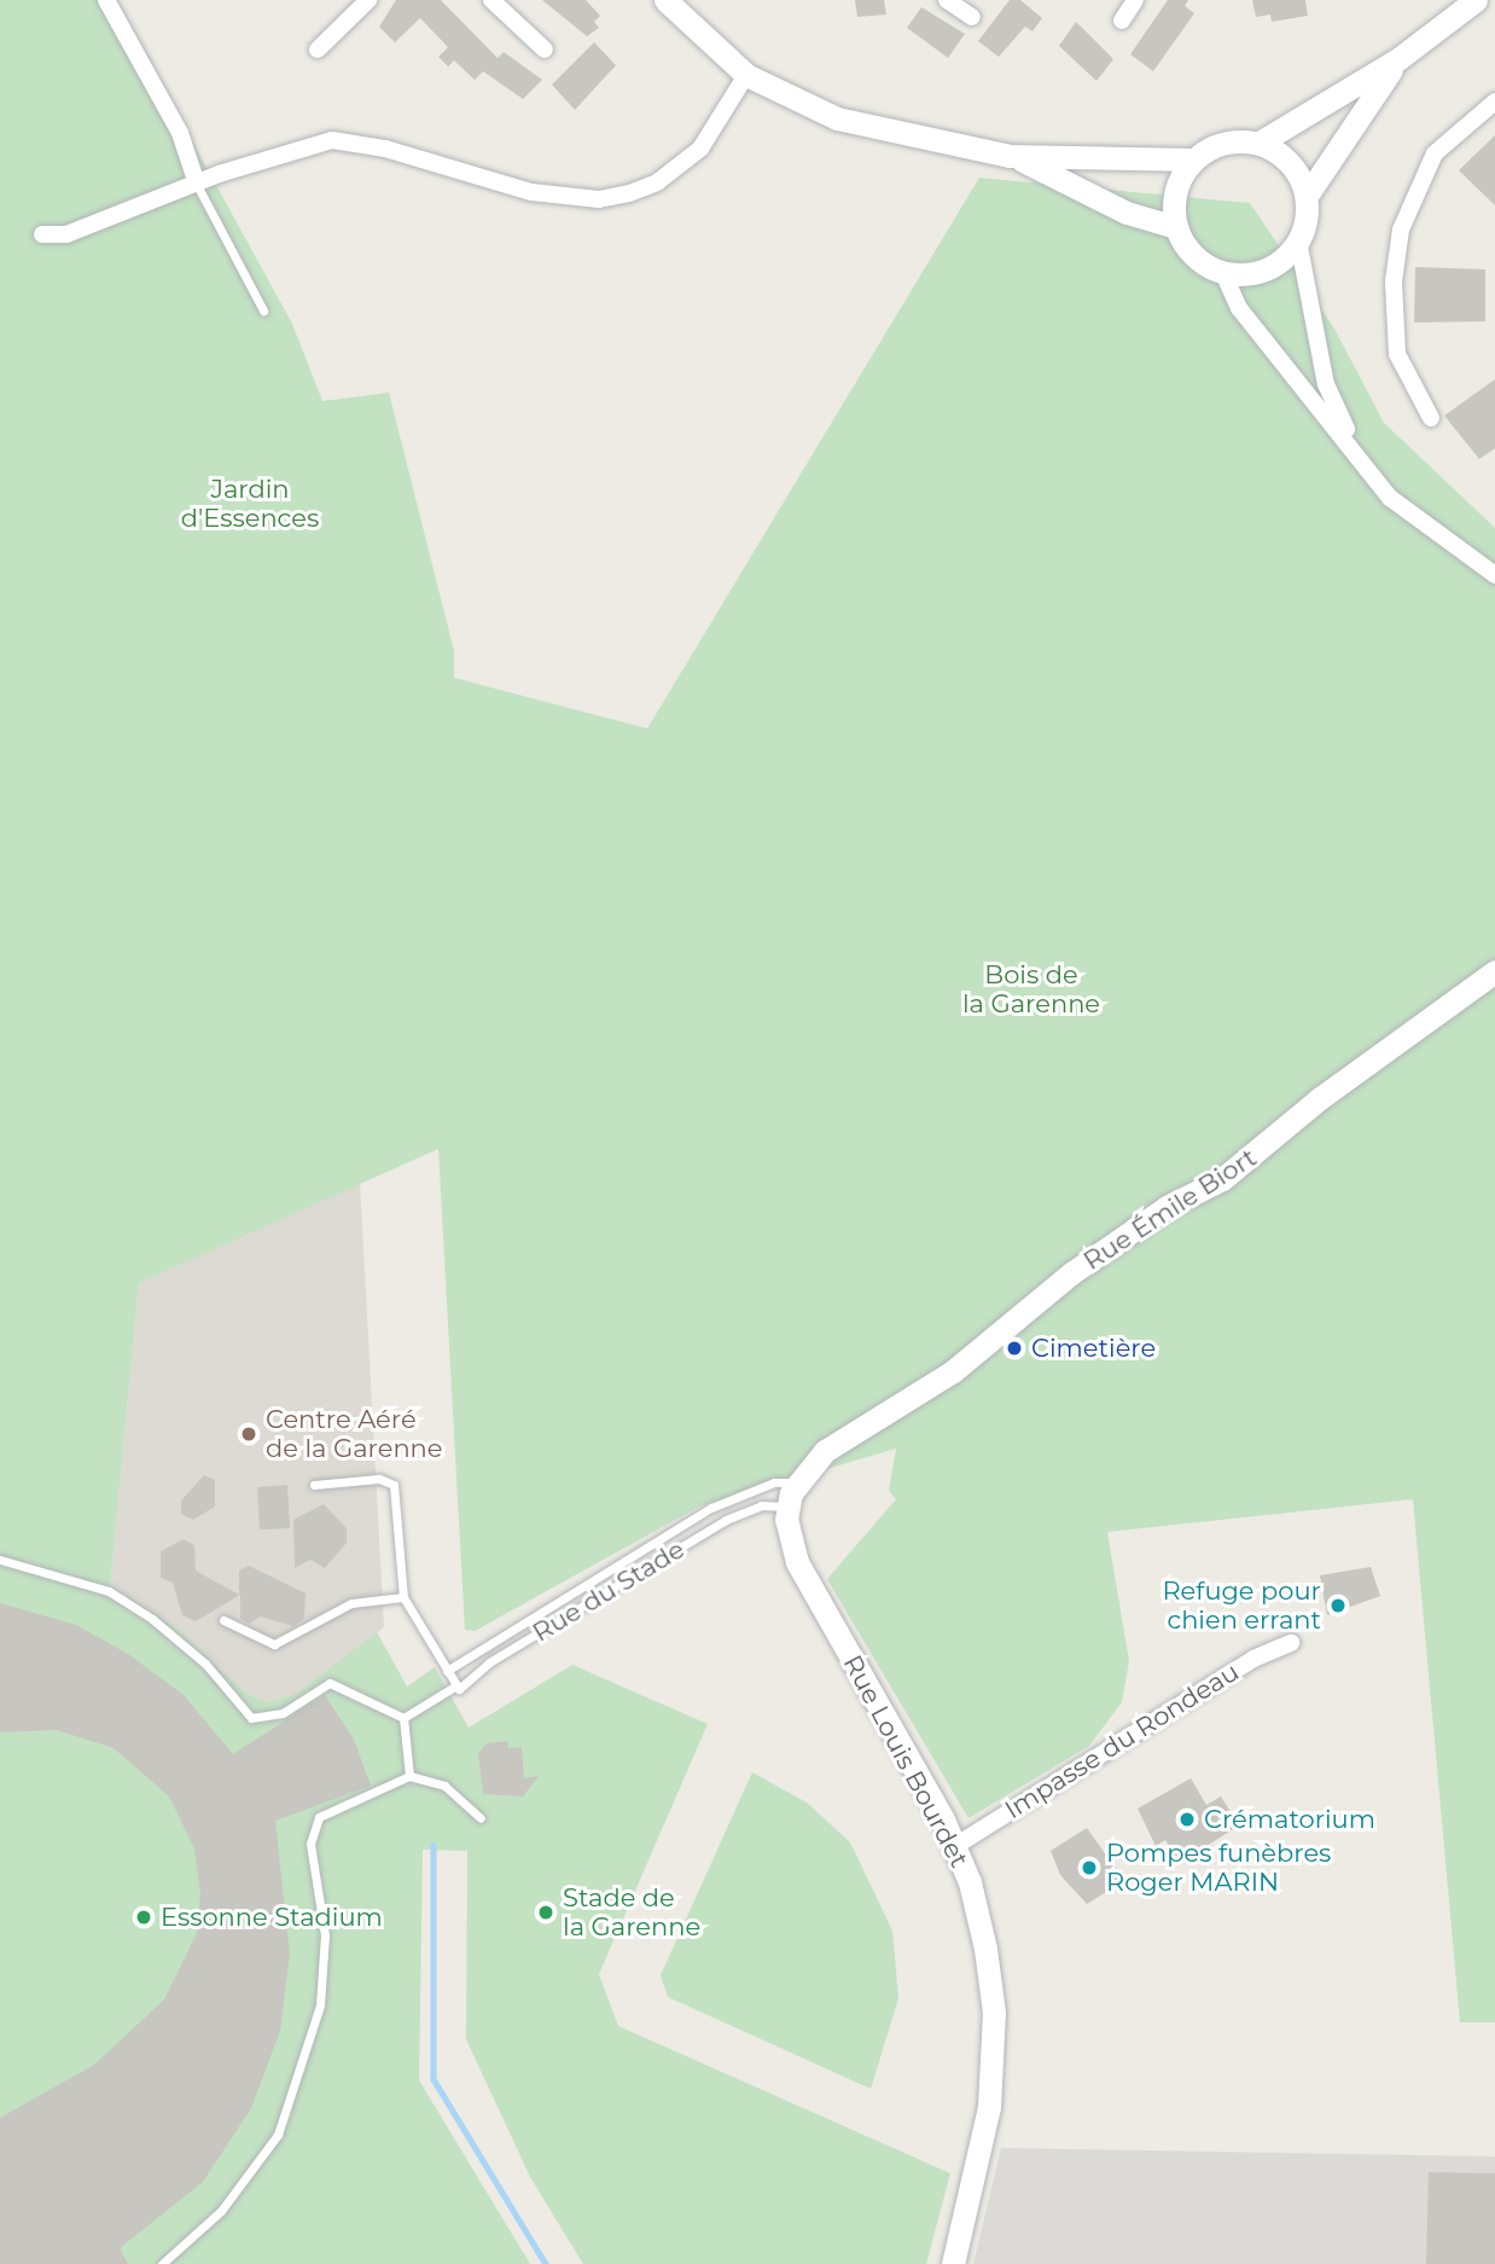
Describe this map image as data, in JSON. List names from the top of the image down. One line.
{"streets":{"street":["Rue Émile Biort","Impasse du Rondeau","Rue Louis Bourdet"],"lane":["Rue du Stade"]},"crossings":[["Rue Émile Biort","Rue du Stade"],["Rue Émile Biort","Rue Louis Bourdet"],["Rue du Stade","Rue Louis Bourdet"],["Impasse du Rondeau","Rue Louis Bourdet"]],"parks":["Jardin d'Essences","Bois de la Garenne"],"places":["Cimetière","Centre Aéré de la Garenne","Refuge pour chien errant","Crématorium","Pompes funèbres Roger MARIN","Stade de la Garenne","Essonne Stadium"]}
